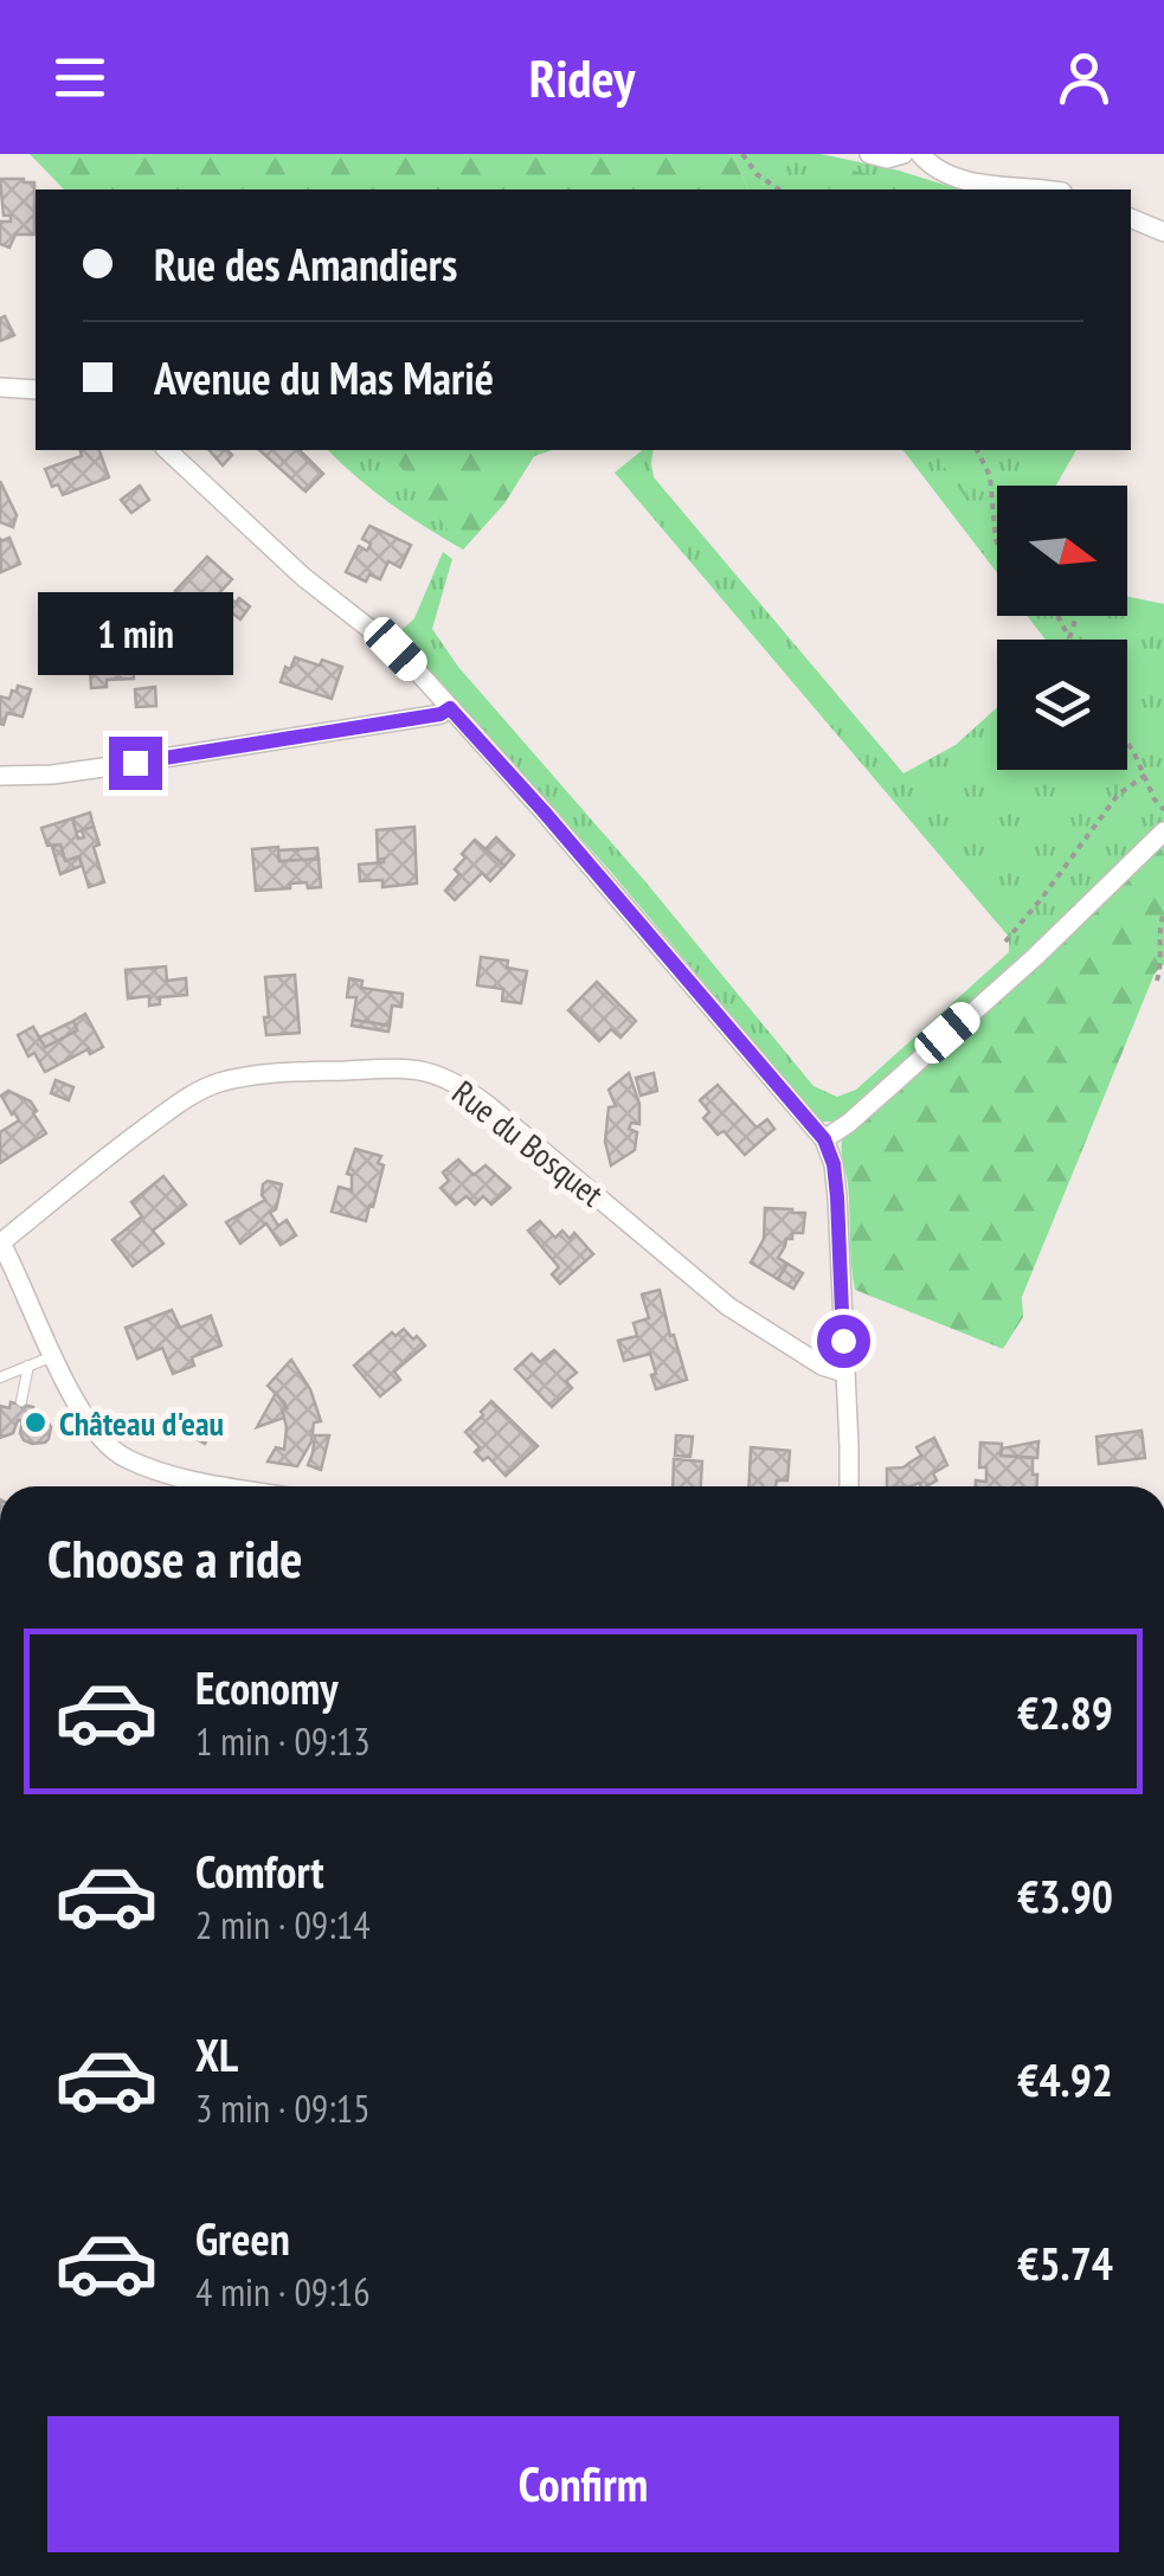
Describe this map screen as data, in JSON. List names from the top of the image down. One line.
{"streets":{"street":["Rue du Bosquet"]},"places":["Château d'eau"],"north":"right","page":{"header":"Ridey","banner":["Rue des Amandiers","Avenue du Mas Marié"],"bubble":"1 min","heading":"Choose a ride","list":[{"name":"Economy","note":"1 min · 09:13","value":"€2.89"},{"name":"Comfort","note":"2 min · 09:14","value":"€3.90"},{"name":"XL","note":"3 min · 09:15","value":"€4.92"},{"name":"Green","note":"4 min · 09:16","value":"€5.74"}],"buttons":"Confirm"}}
